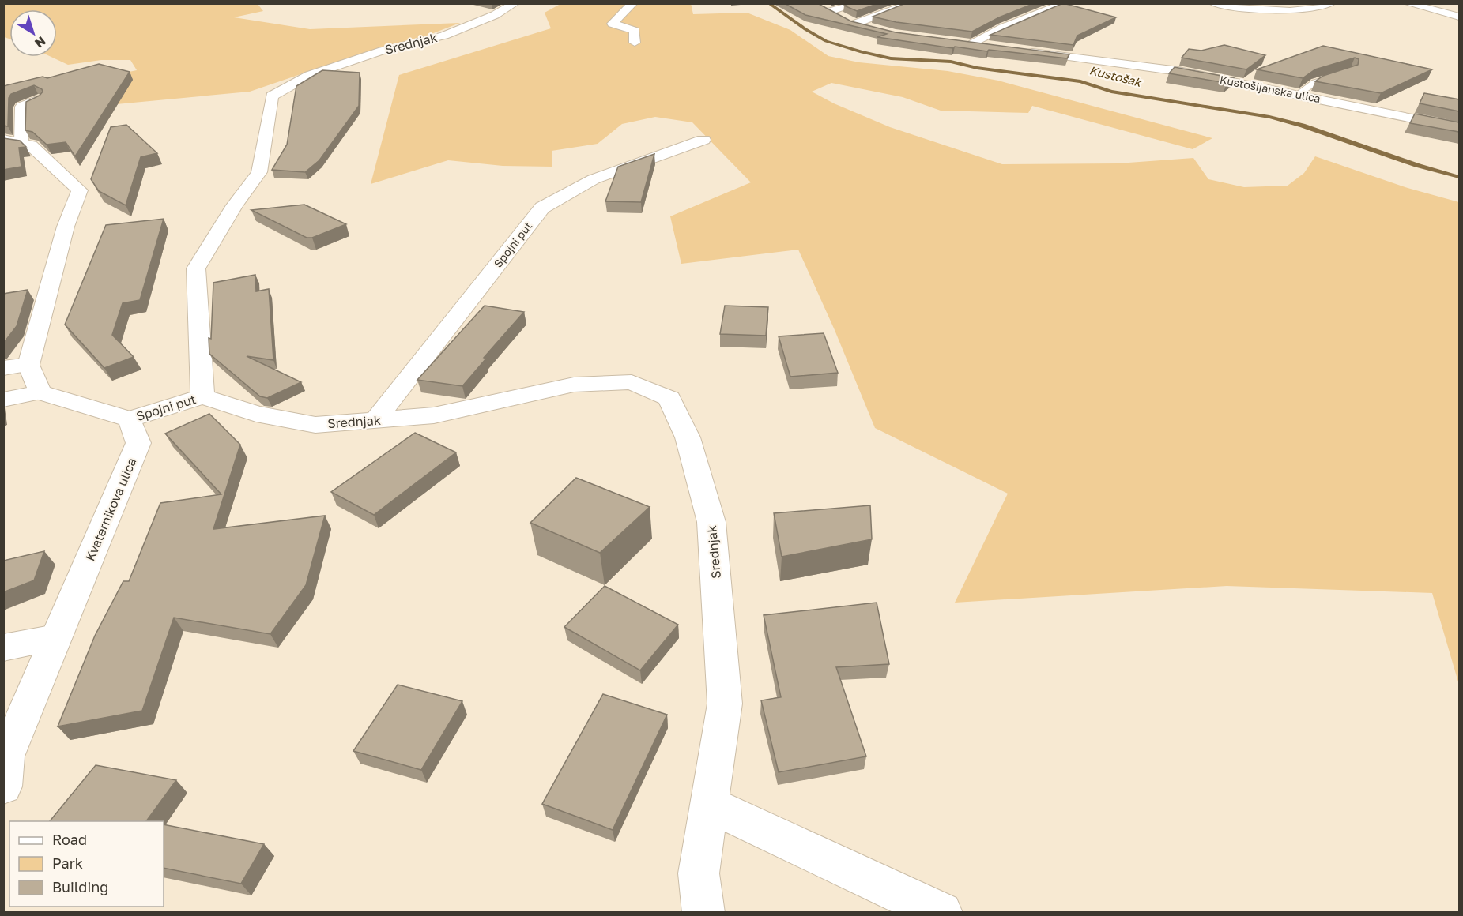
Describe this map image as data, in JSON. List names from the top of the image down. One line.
{"streets":{"street":["Srednjak","Kustošijanska ulica","Spojni put","Kvaternikova ulica"]},"crossings":[["Srednjak","Spojni put"],["Spojni put","Kvaternikova ulica"]],"water":["Kustošak"],"legend":["Road","Park","Building"],"north":"bottom right"}
